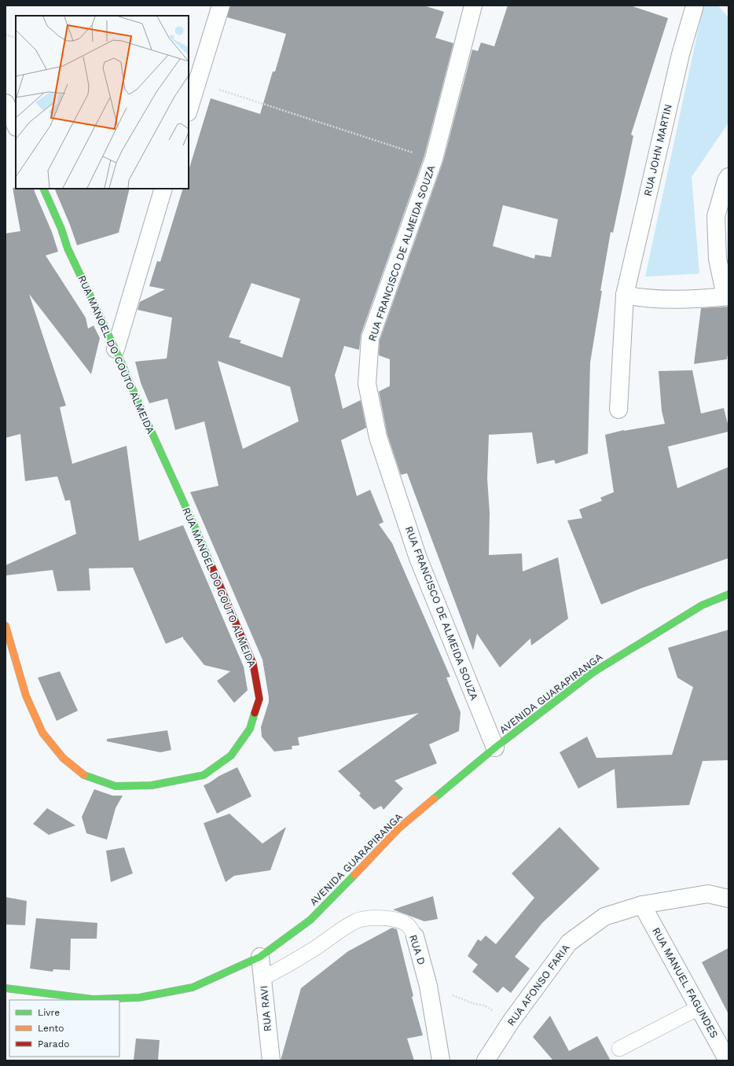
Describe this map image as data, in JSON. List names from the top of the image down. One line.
{"streets":{"street":["RUA JOHN MARTIN","RUA FRANCISCO DE ALMEIDA SOUZA","RUA MANOEL DO COUTO ALMEIDA","AVENIDA GUARAPIRANGA","RUA D","RUA MANUEL FAGUNDES","RUA AFONSO FARIA","RUA RAVI"]},"crossings":[["RUA FRANCISCO DE ALMEIDA SOUZA","AVENIDA GUARAPIRANGA"],["AVENIDA GUARAPIRANGA","RUA RAVI"],["RUA D","RUA RAVI"],["RUA MANUEL FAGUNDES","RUA AFONSO FARIA"]],"legend":["Livre","Lento","Parado"]}
